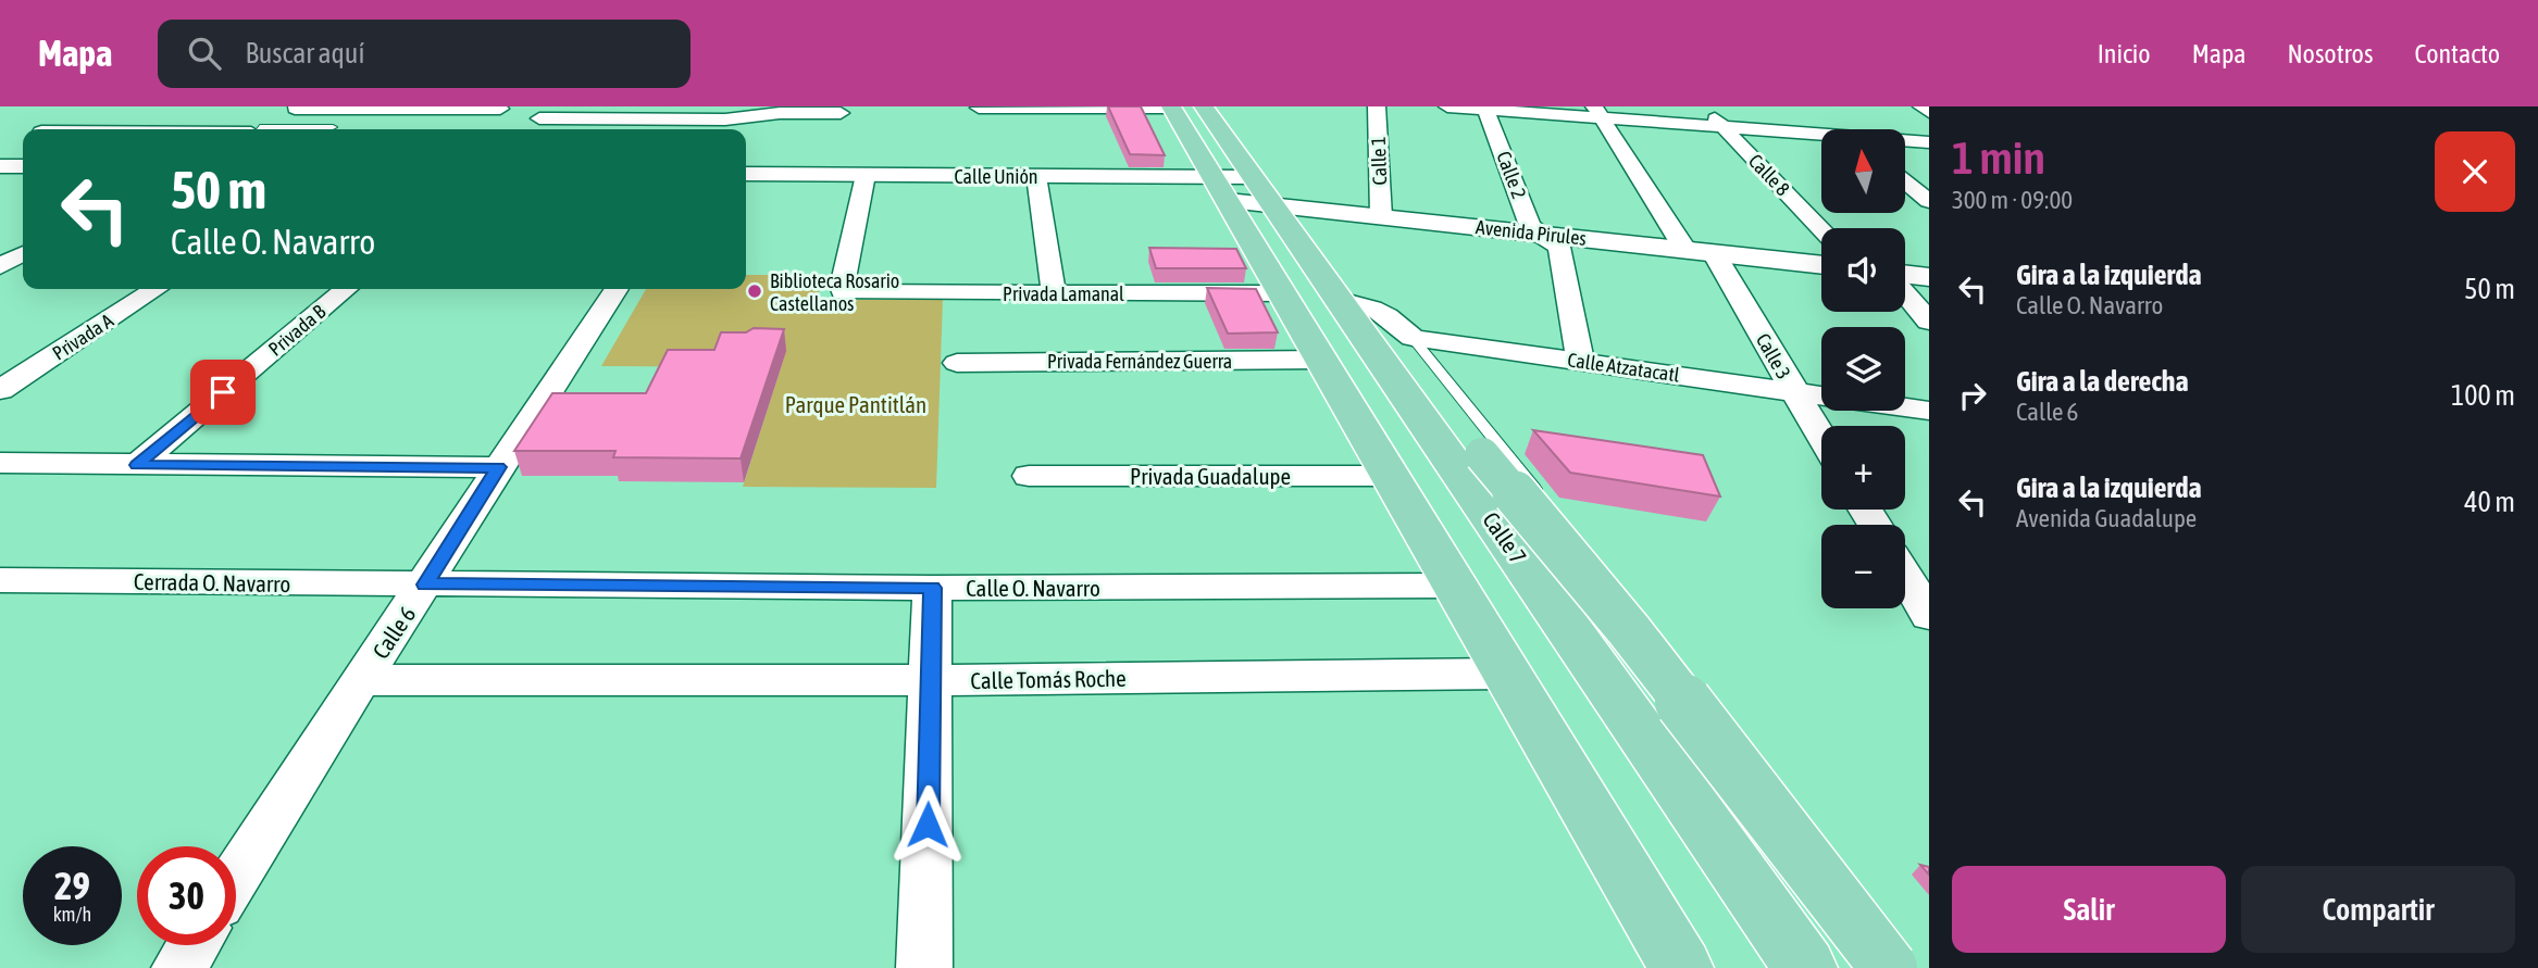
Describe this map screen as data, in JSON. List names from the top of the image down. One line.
{"streets":{"main road":["Calle 7"],"street":["Calle 1","Calle 2","Calle 8","Calle Unión","Avenida Pirules","Privada Lamanal","Privada B","Privada A","Calle 3","Privada Fernández Guerra","Calle Atzatacatl","Privada Guadalupe","Cerrada O. Navarro","Calle O. Navarro","Calle 6","Calle Tomás Roche"]},"crossings":[["Calle 1","Avenida Pirules"],["Calle 2","Avenida Pirules"],["Calle 2","Calle Atzatacatl"],["Calle Unión","Privada Lamanal"],["Calle Unión","Calle 7"],["Avenida Pirules","Calle 3"],["Avenida Pirules","Calle 7"],["Privada Lamanal","Calle 7"],["Calle 3","Calle Atzatacatl"],["Privada Fernández Guerra","Calle 7"],["Calle Atzatacatl","Calle 7"],["Privada Guadalupe","Calle 7"],["Calle 7","Calle O. Navarro"],["Calle 7","Calle Tomás Roche"],["Cerrada O. Navarro","Calle O. Navarro"],["Cerrada O. Navarro","Calle 6"],["Calle O. Navarro","Calle 6"],["Calle 6","Calle Tomás Roche"]],"parks":["Parque Pantitlán"],"places":["Biblioteca Rosario Castellanos"],"north":"top","page":{"header":"Mapa","search":"Buscar aquí","nav":["Inicio","Mapa","Nosotros","Contacto"],"heading":["1 min","300 m · 09:00"],"map_buttons":["+","−"],"turn":["50 m","Calle O. Navarro"],"list":[{"name":"Gira a la izquierda","note":"Calle O. Navarro","value":"50 m"},{"name":"Gira a la derecha","note":"Calle 6","value":"100 m"},{"name":"Gira a la izquierda","note":"Avenida Guadalupe","value":"40 m"}],"speed":"29 km/h","limit":"30","buttons":["Salir","Compartir"]}}
